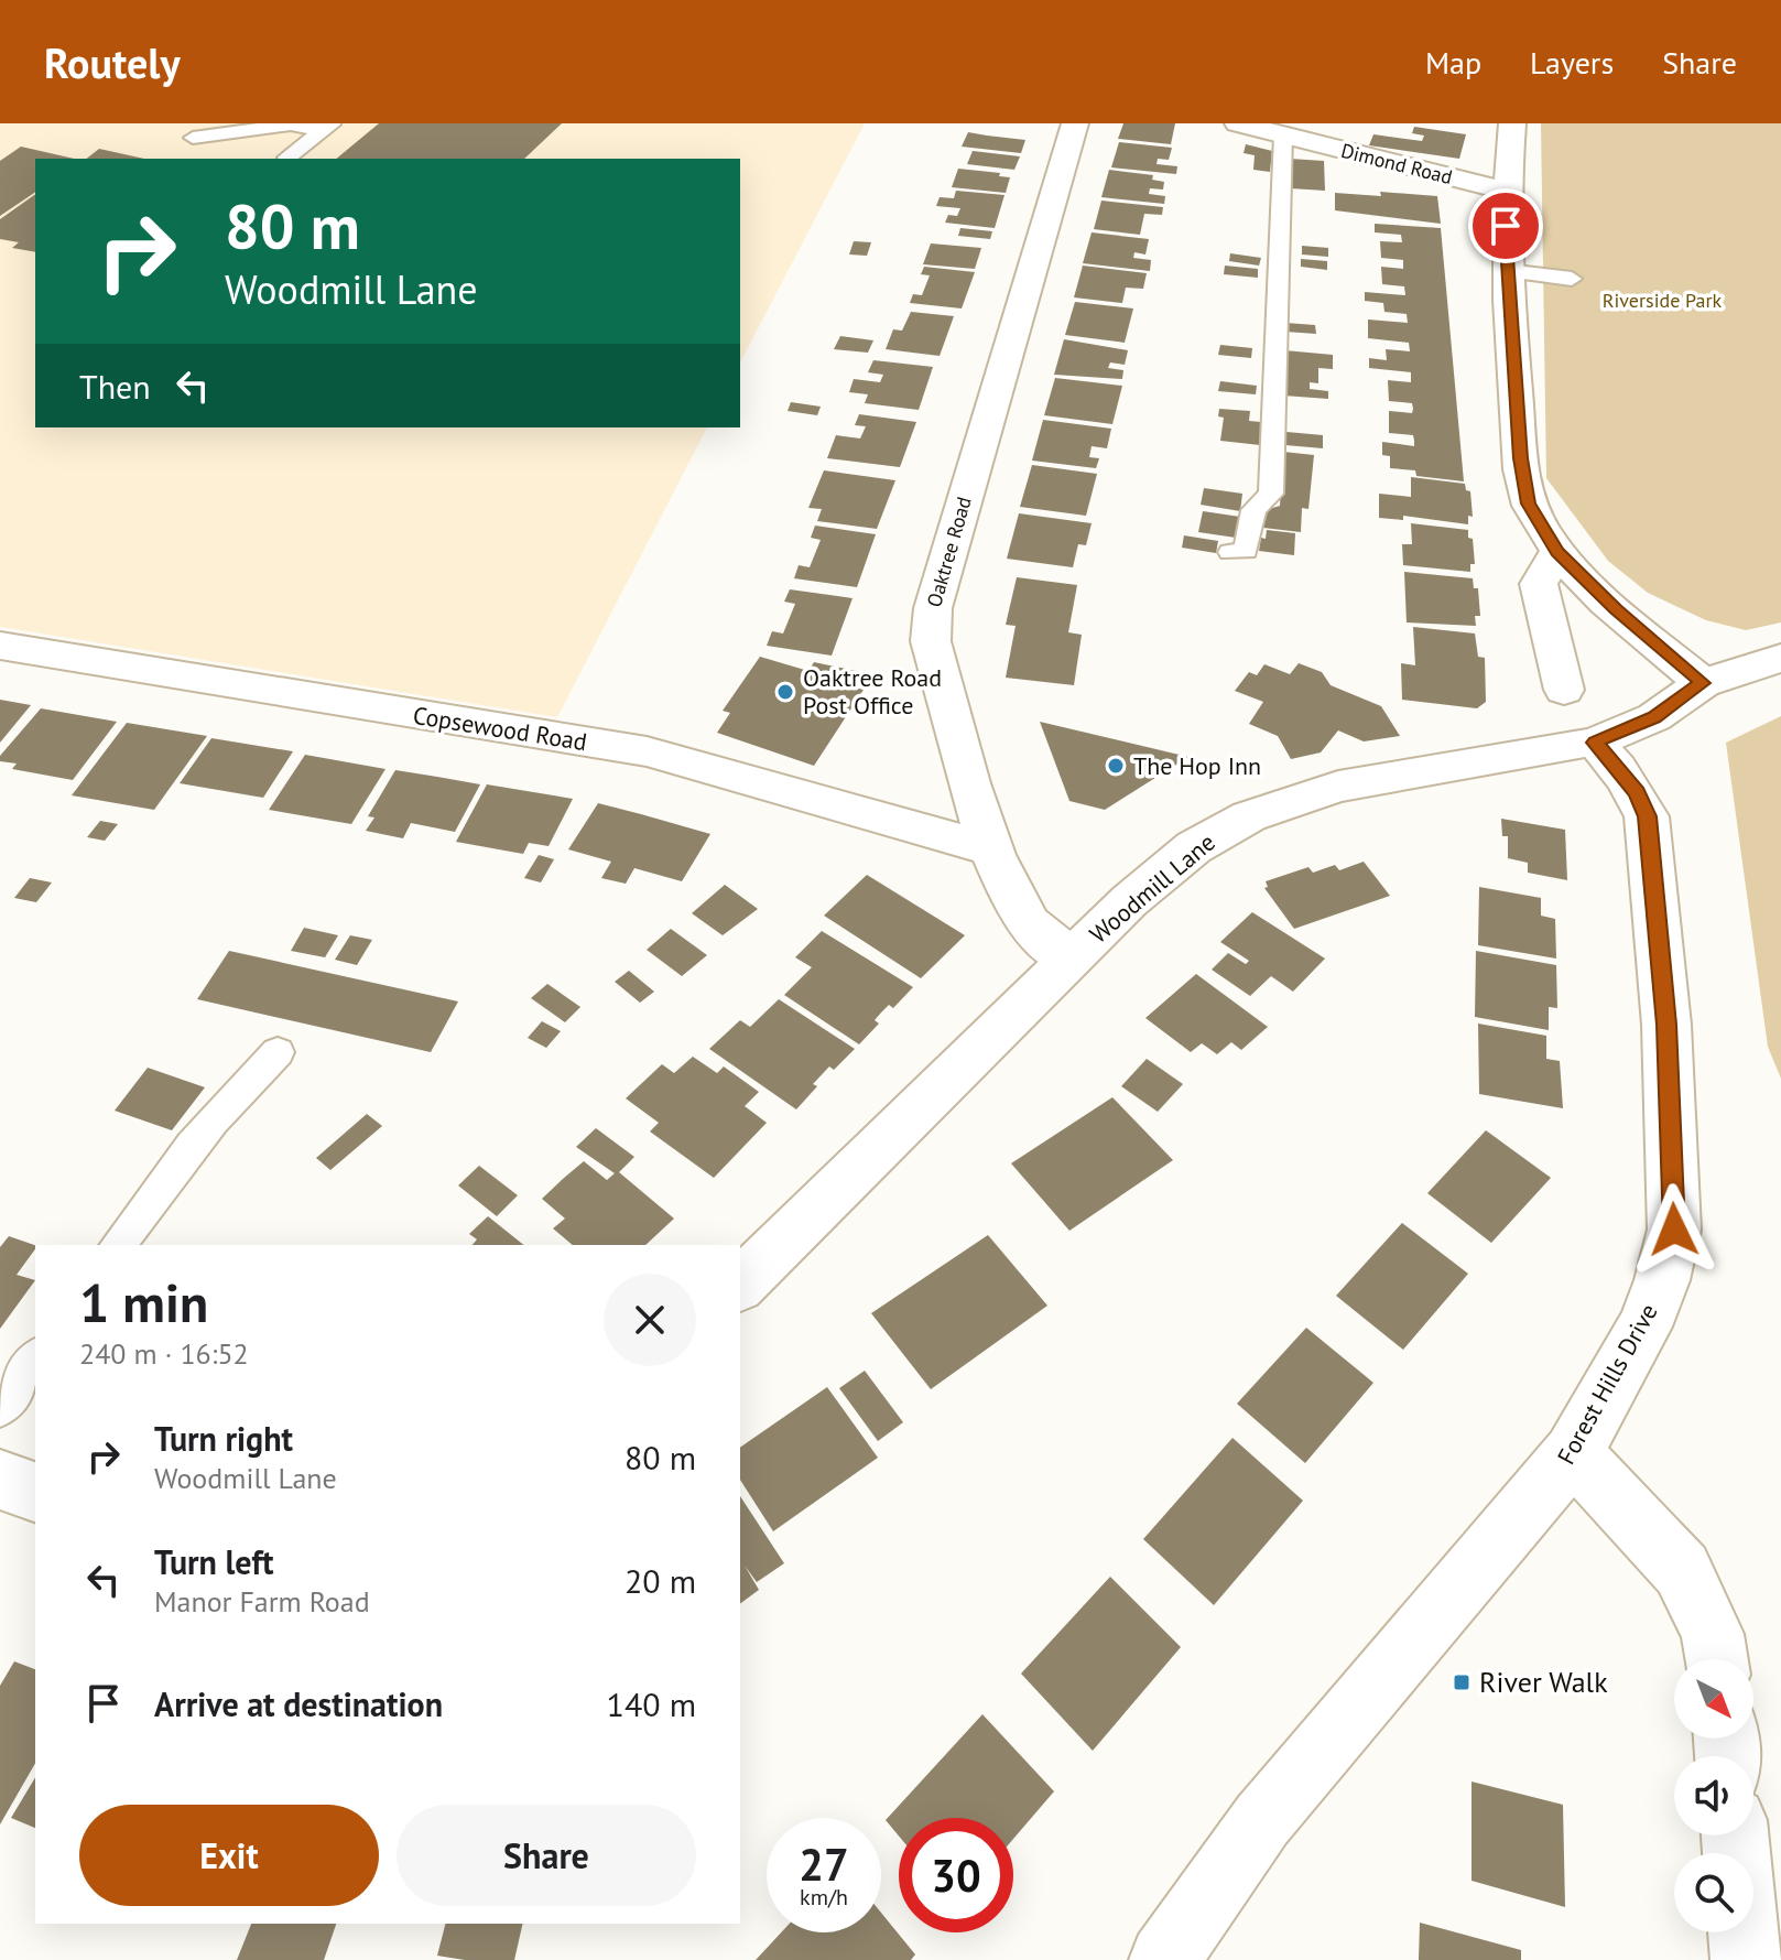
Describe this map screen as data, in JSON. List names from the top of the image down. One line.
{"streets":{"street":["Dimond Road","Oaktree Road","Copsewood Road","Woodmill Lane","Forest Hills Drive"]},"crossings":[["Oaktree Road","Copsewood Road"],["Oaktree Road","Woodmill Lane"],["Woodmill Lane","Forest Hills Drive"]],"parks":["Riverside Park"],"places":{"other":["Oaktree Road Post Office","The Hop Inn"],"transit":["River Walk"]},"north":"bottom right","page":{"header":"Routely","nav":["Map","Layers","Share"],"turn":["80 m","Woodmill Lane"],"then":"Then","heading":["1 min","240 m · 16:52"],"list":[{"name":"Turn right","note":"Woodmill Lane","value":"80 m"},{"name":"Turn left","note":"Manor Farm Road","value":"20 m"},{"name":"Arrive at destination","value":"140 m"}],"buttons":["Exit","Share"],"speed":"27 km/h","limit":"30"}}
